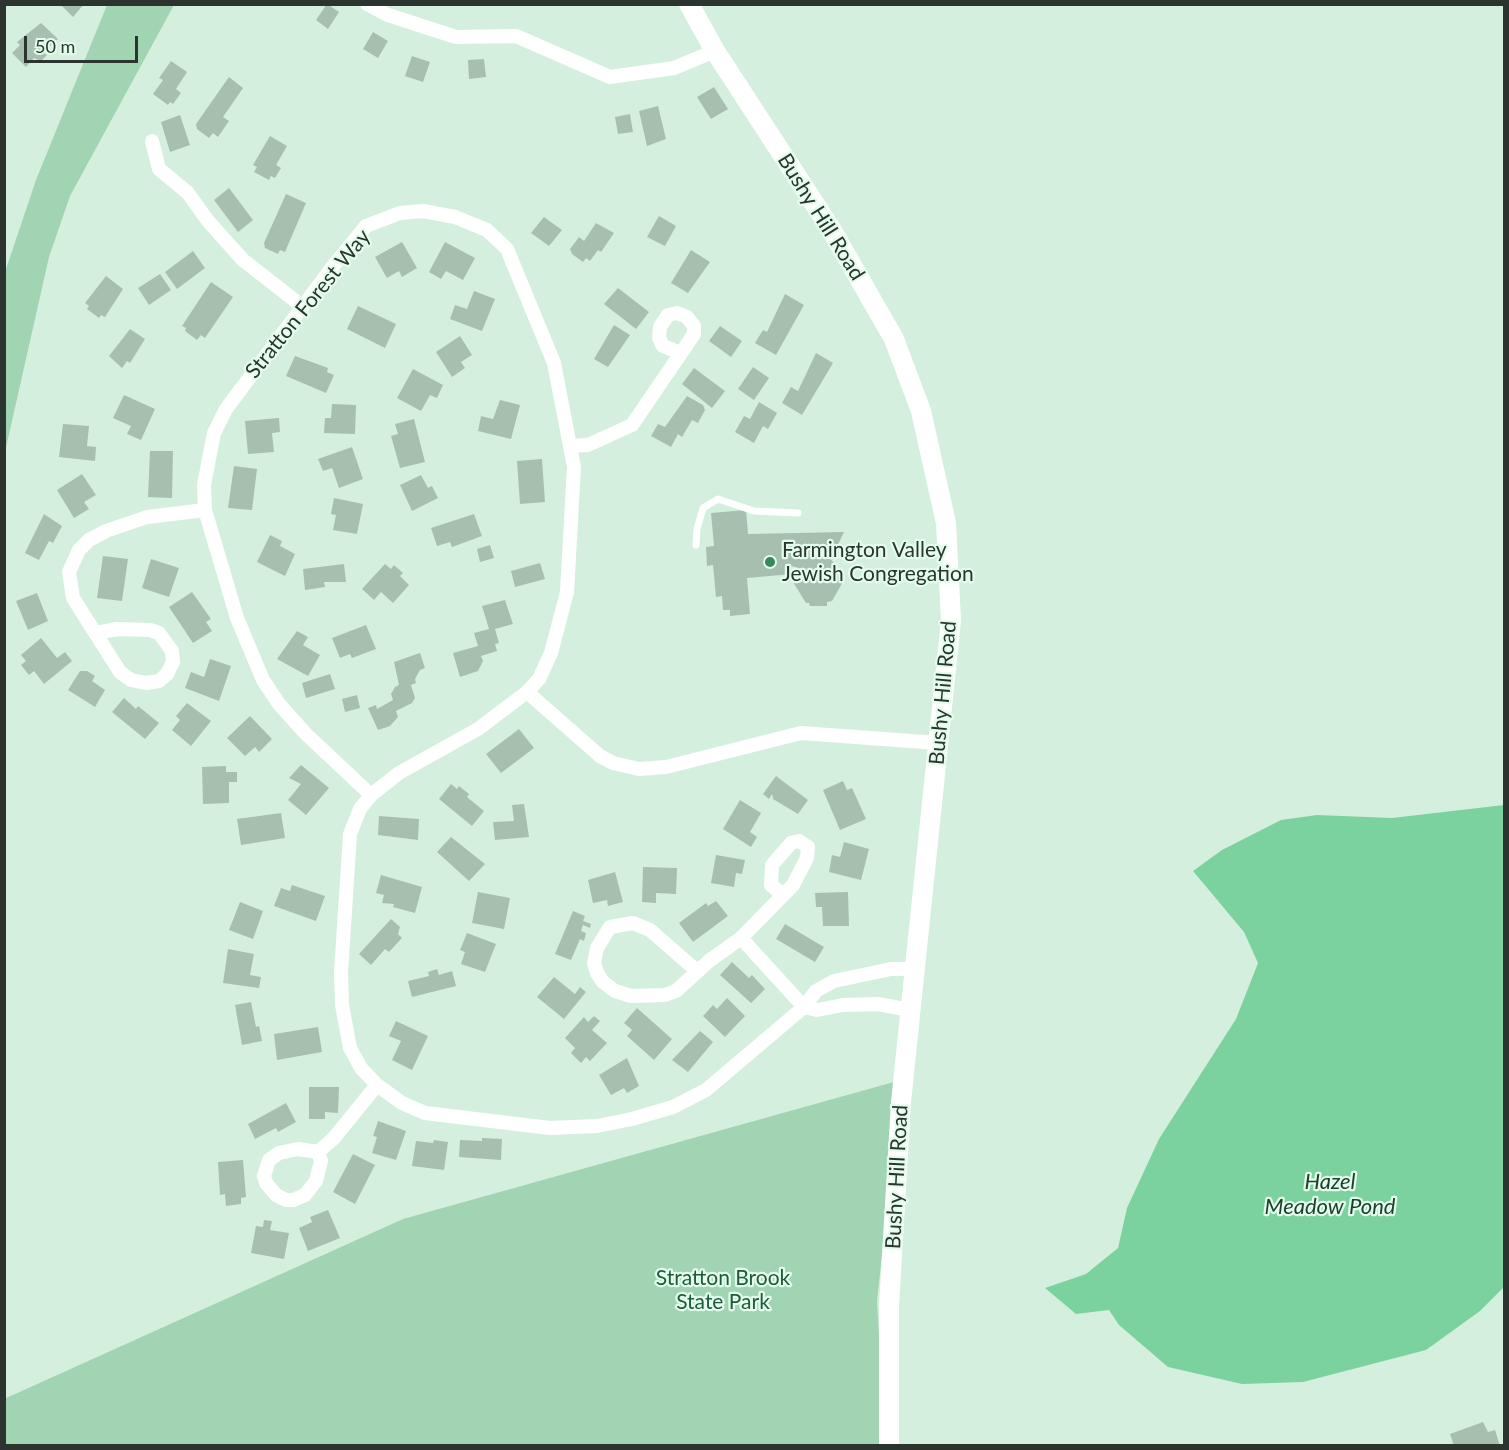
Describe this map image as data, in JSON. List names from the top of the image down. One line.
{"streets":{"main road":["Bushy Hill Road"],"street":["Stratton Forest Way"]},"crossings":[["Bushy Hill Road","Stratton Forest Way"]],"water":["Hazel Meadow Pond"],"parks":["Stratton Brook State Park"],"places":["Farmington Valley Jewish Congregation"],"scale_bar":"50 m"}
